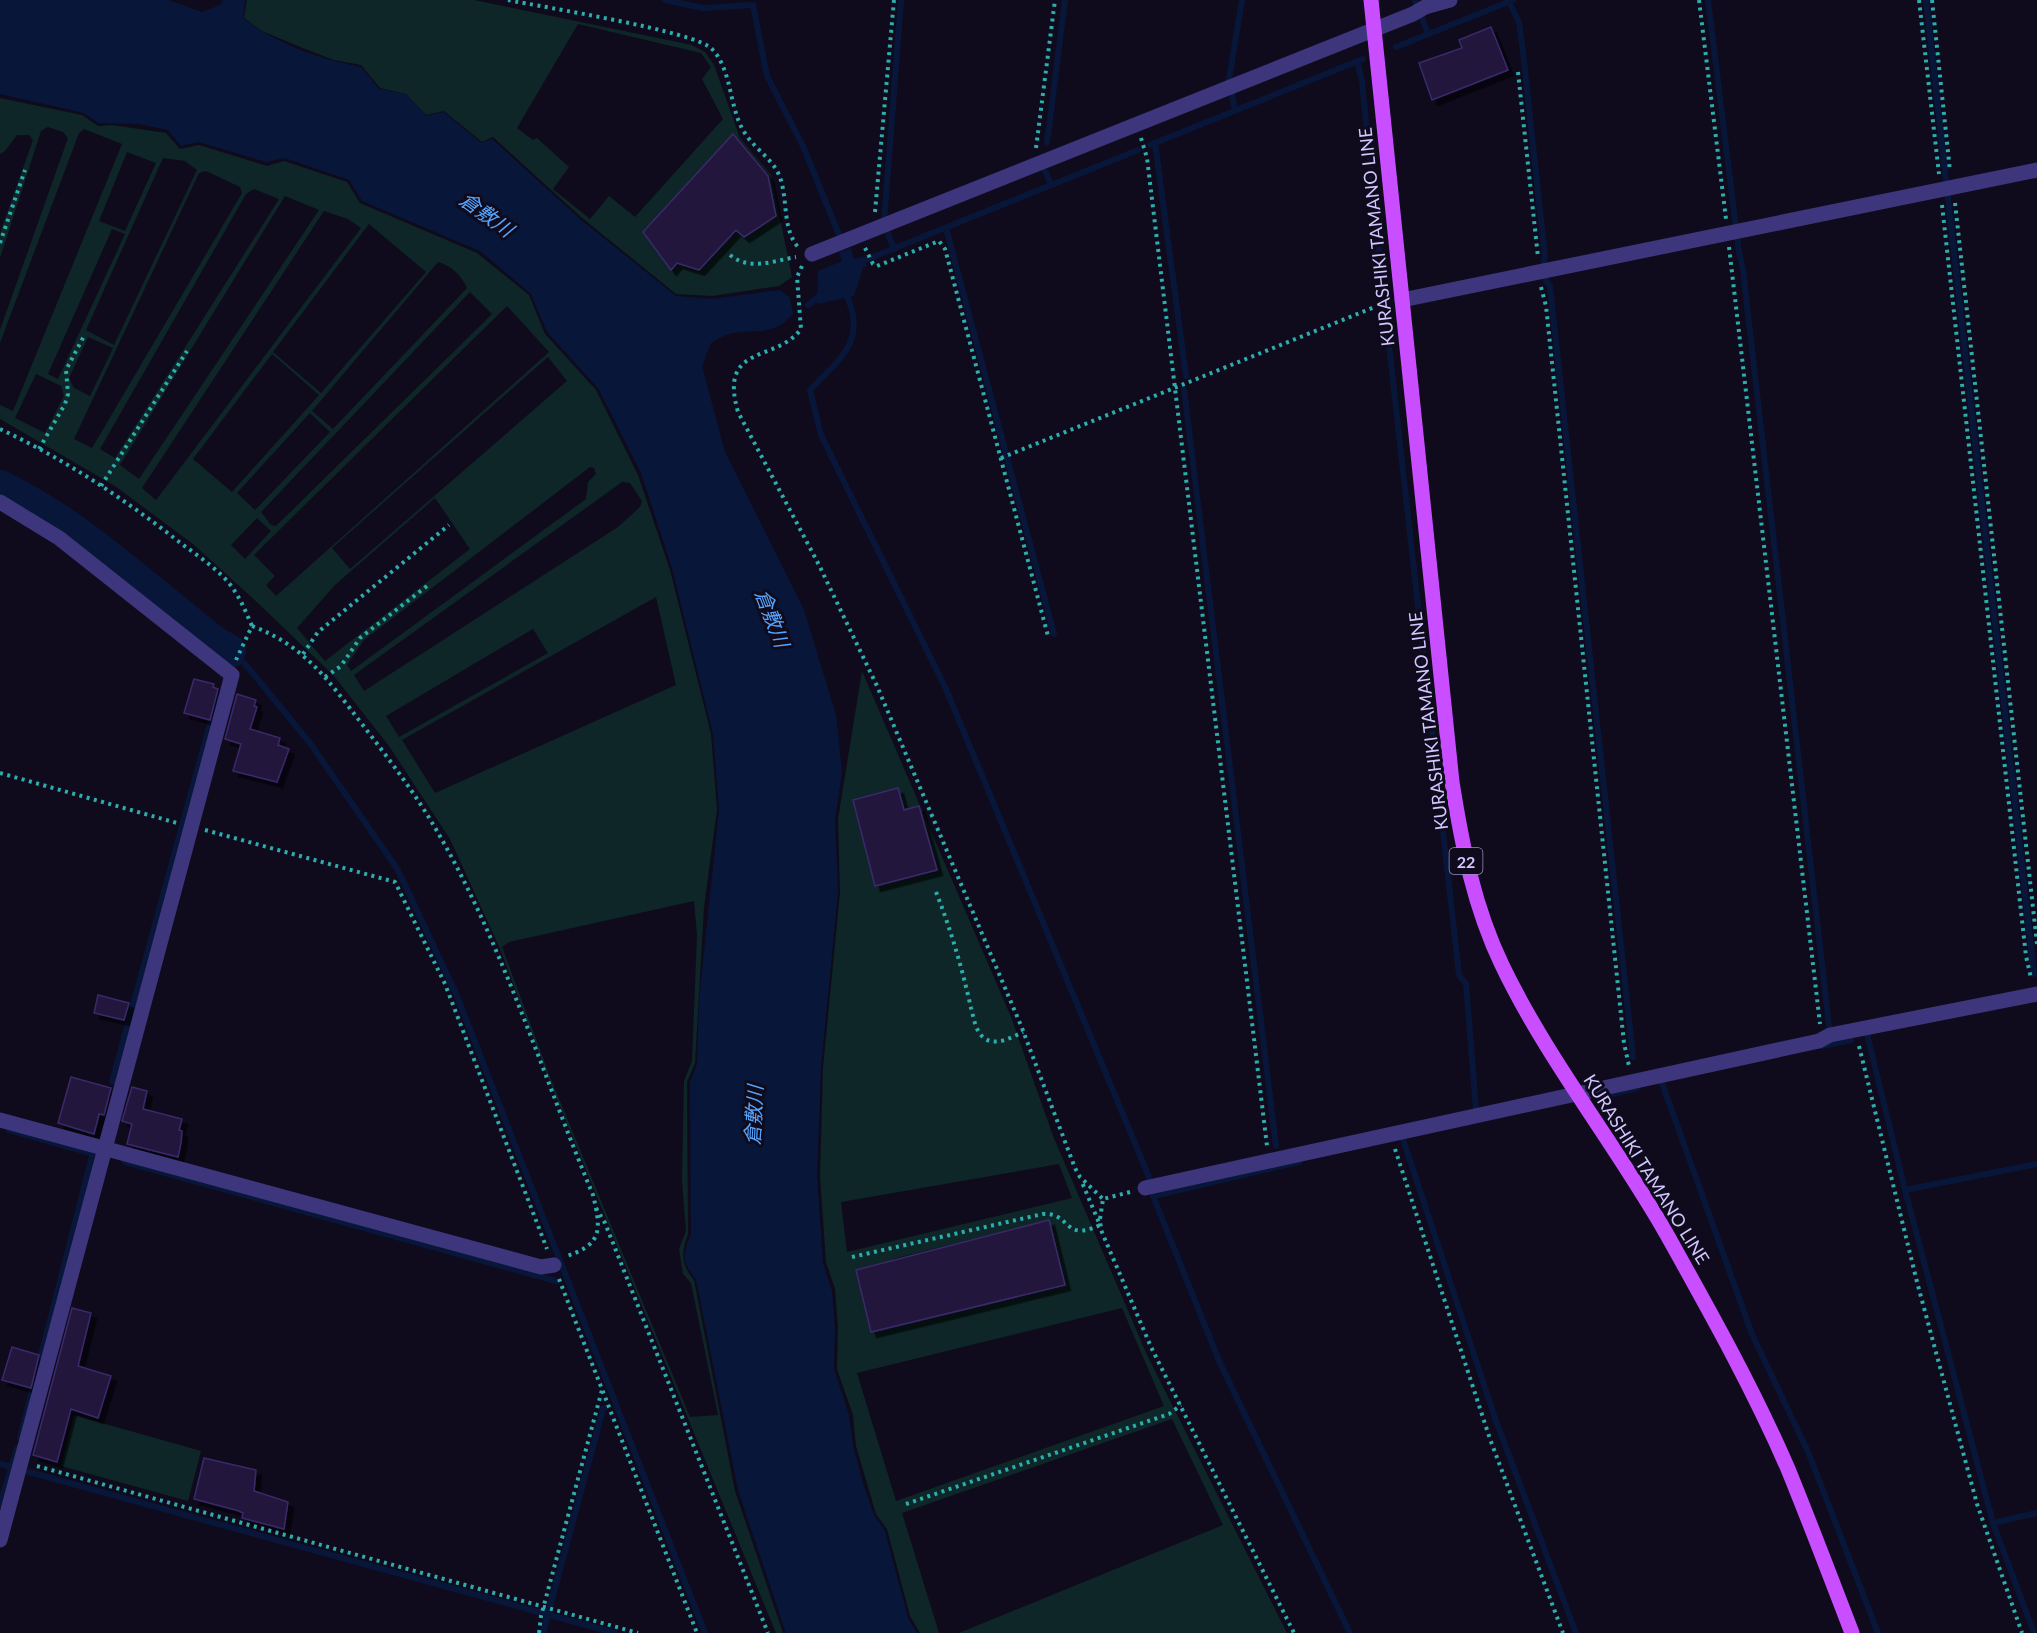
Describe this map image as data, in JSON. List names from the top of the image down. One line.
{"streets":{"main road":["KURASHIKI TAMANO LINE","22"]},"water":["倉敷川"]}
